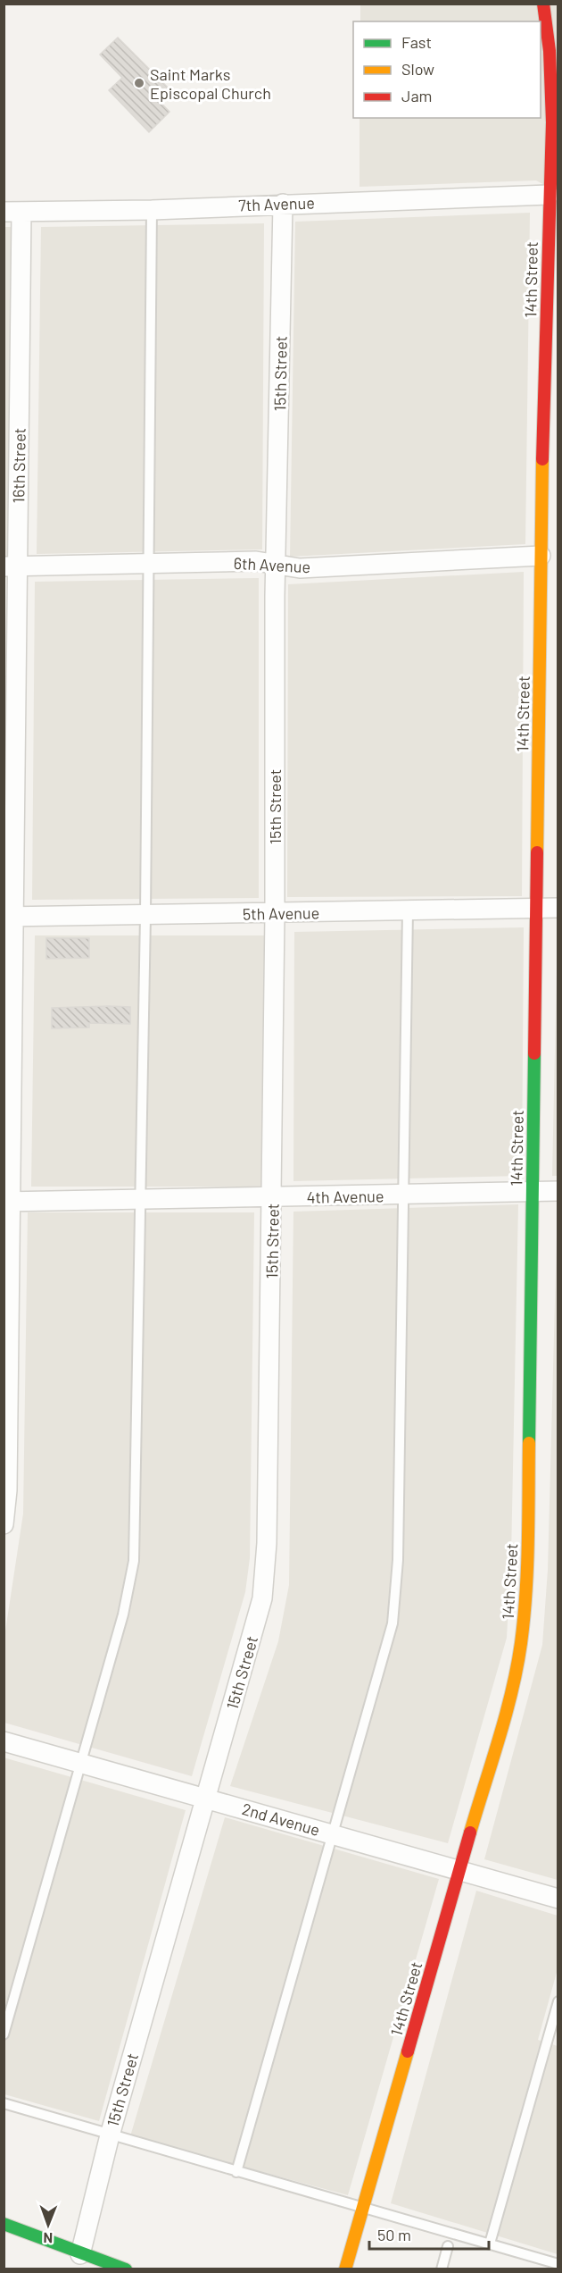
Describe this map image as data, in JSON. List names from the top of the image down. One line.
{"streets":{"street":["7th Avenue","14th Street","15th Street","16th Street","6th Avenue","5th Avenue","4th Avenue","2nd Avenue"]},"crossings":[["7th Avenue","14th Street"],["7th Avenue","15th Street"],["7th Avenue","16th Street"],["14th Street","6th Avenue"],["14th Street","5th Avenue"],["14th Street","4th Avenue"],["14th Street","2nd Avenue"],["15th Street","6th Avenue"],["15th Street","5th Avenue"],["15th Street","4th Avenue"],["15th Street","2nd Avenue"],["16th Street","6th Avenue"],["16th Street","5th Avenue"],["16th Street","4th Avenue"]],"places":["Saint Marks Episcopal Church"],"legend":["Fast","Slow","Jam"],"scale_bar":"50 m","north":"bottom"}
